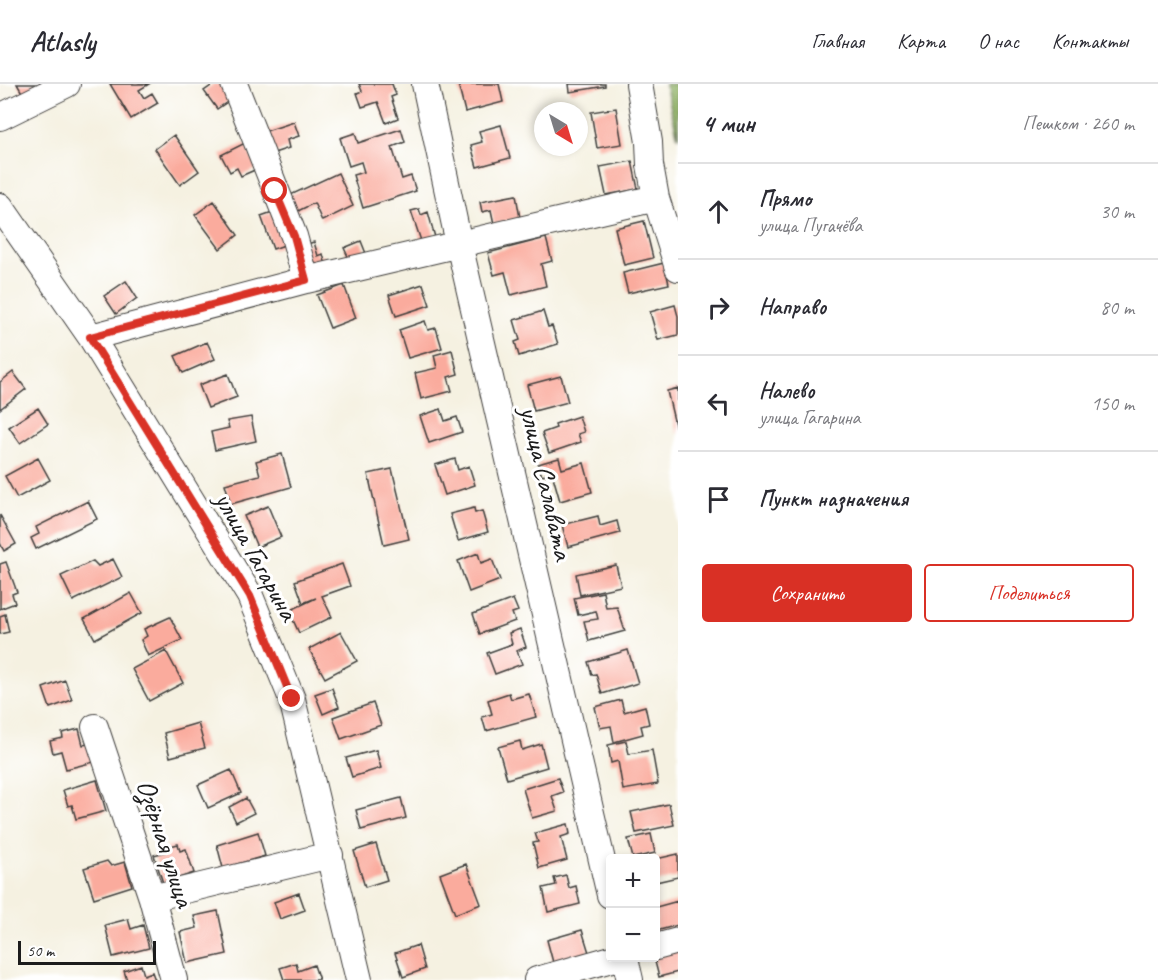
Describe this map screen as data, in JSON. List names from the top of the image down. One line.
{"streets":{"street":["улица Салавата","улица Гагарина","Озёрная улица"]},"scale_bar":"50 m","north":"bottom right","page":{"header":"Atlasly","nav":["Главная","Карта","О нас","Контакты"],"heading":["4 мин","Пешком · 260 m"],"list":[["Прямо","улица Пугачёва","30 m"],["Направо","80 m"],["Налево","улица Гагарина","150 m"],"Пункт назначения"],"buttons":["Сохранить","Поделиться"],"map_buttons":["+","−"],"scale":"50 m"}}
